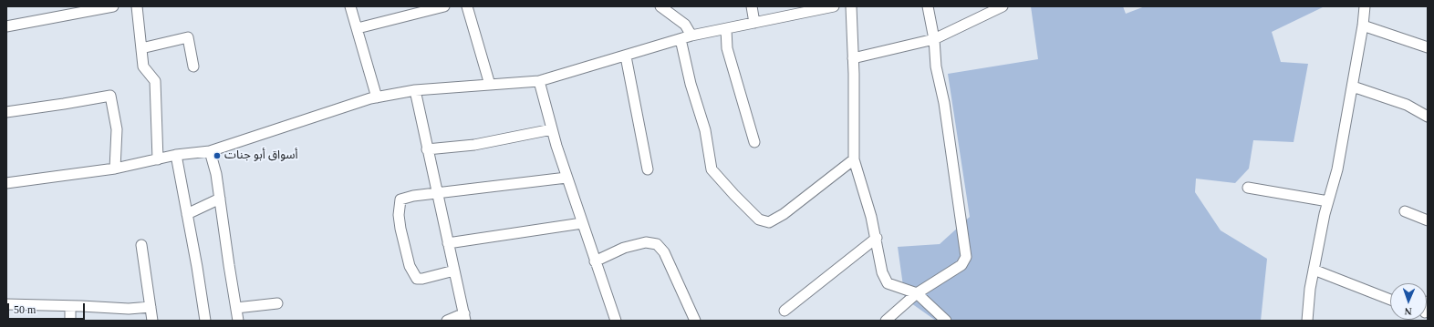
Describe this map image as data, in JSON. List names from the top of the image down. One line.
{"places":["أسواق أبو جنات"],"scale_bar":"50 m","north":"bottom"}
